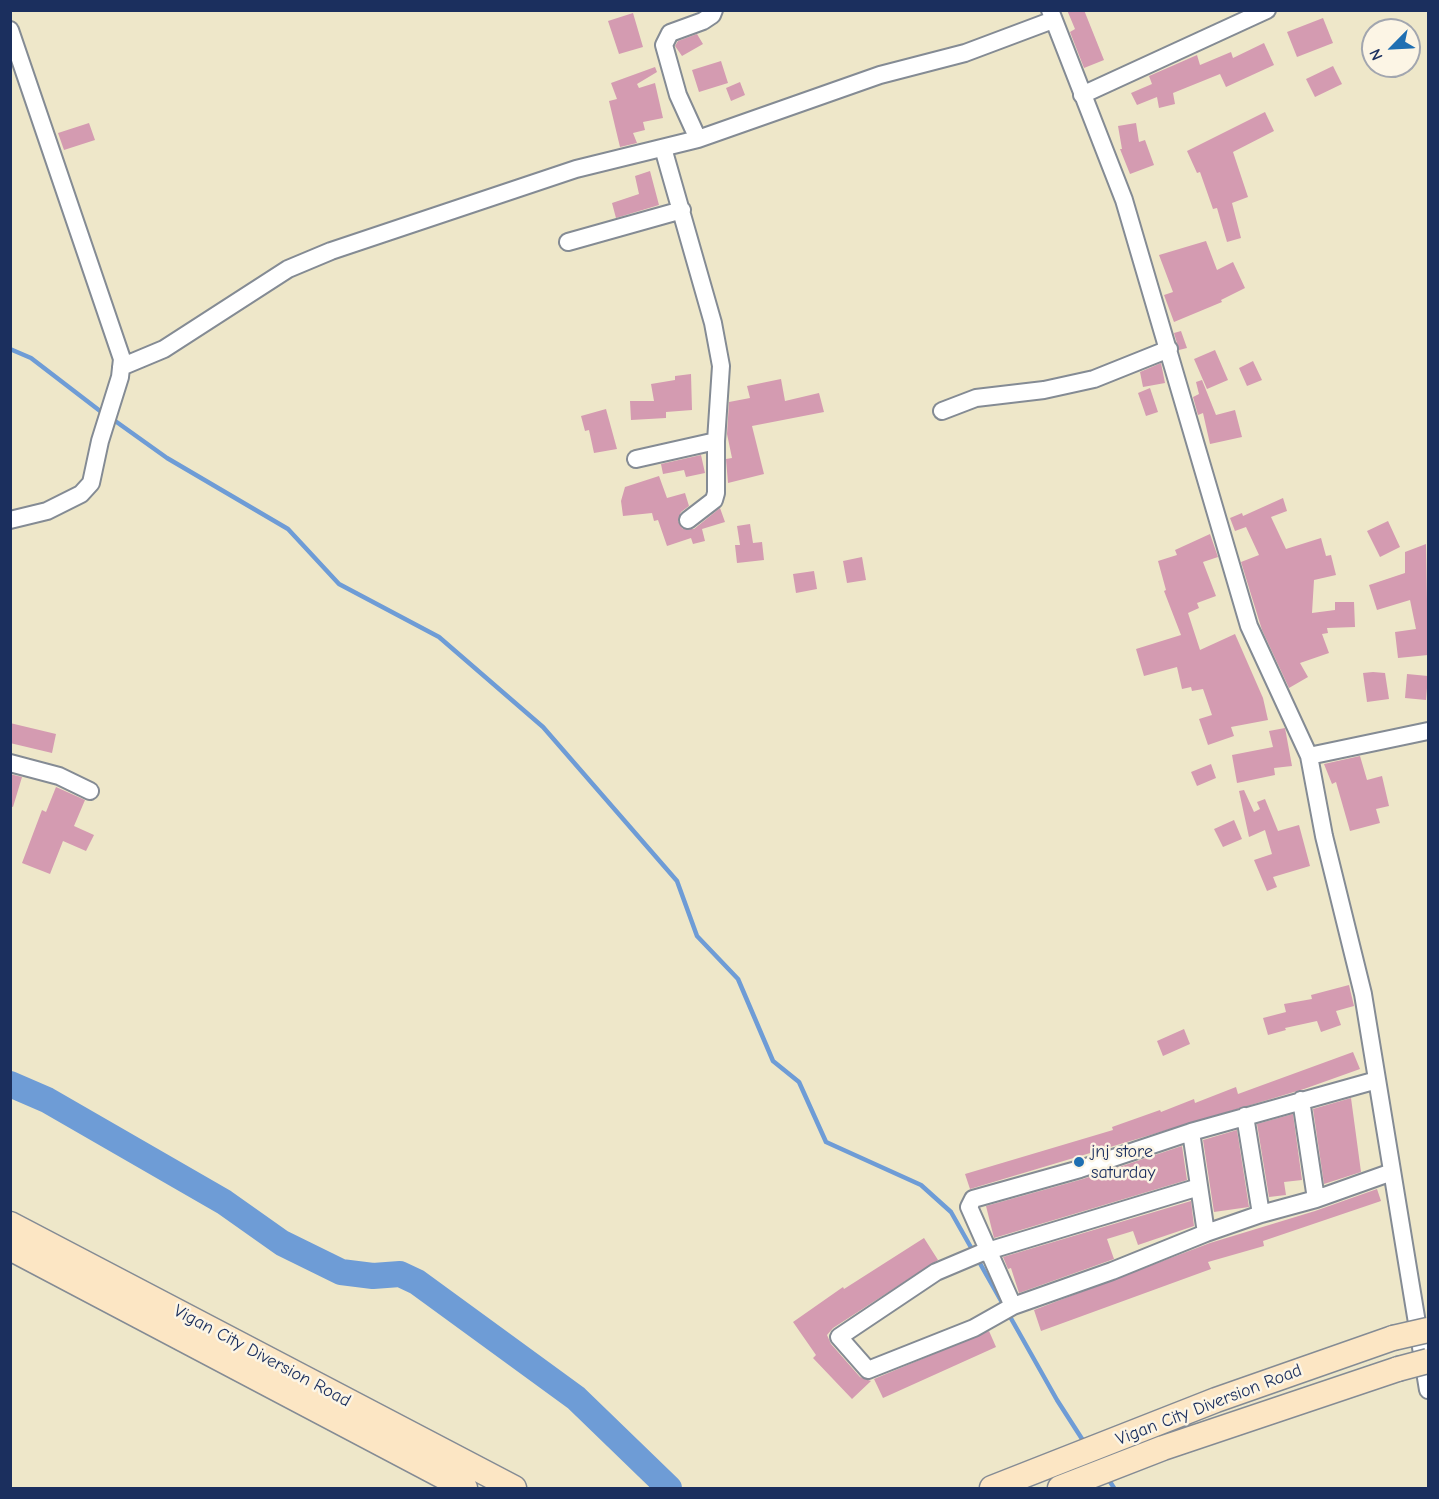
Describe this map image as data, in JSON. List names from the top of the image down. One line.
{"streets":{"main road":["Vigan City Diversion Road"]},"places":["jnj store saturday"],"north":"bottom left"}
